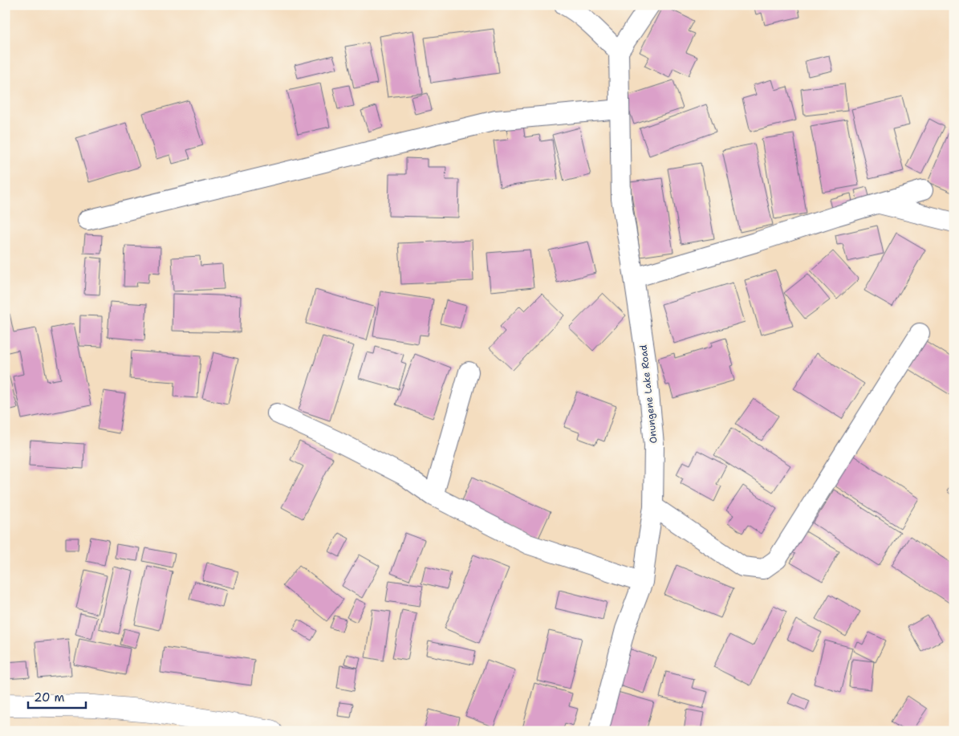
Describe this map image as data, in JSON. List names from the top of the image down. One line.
{"streets":{"street":["Onungene Lake Road"]},"scale_bar":"20 m"}
